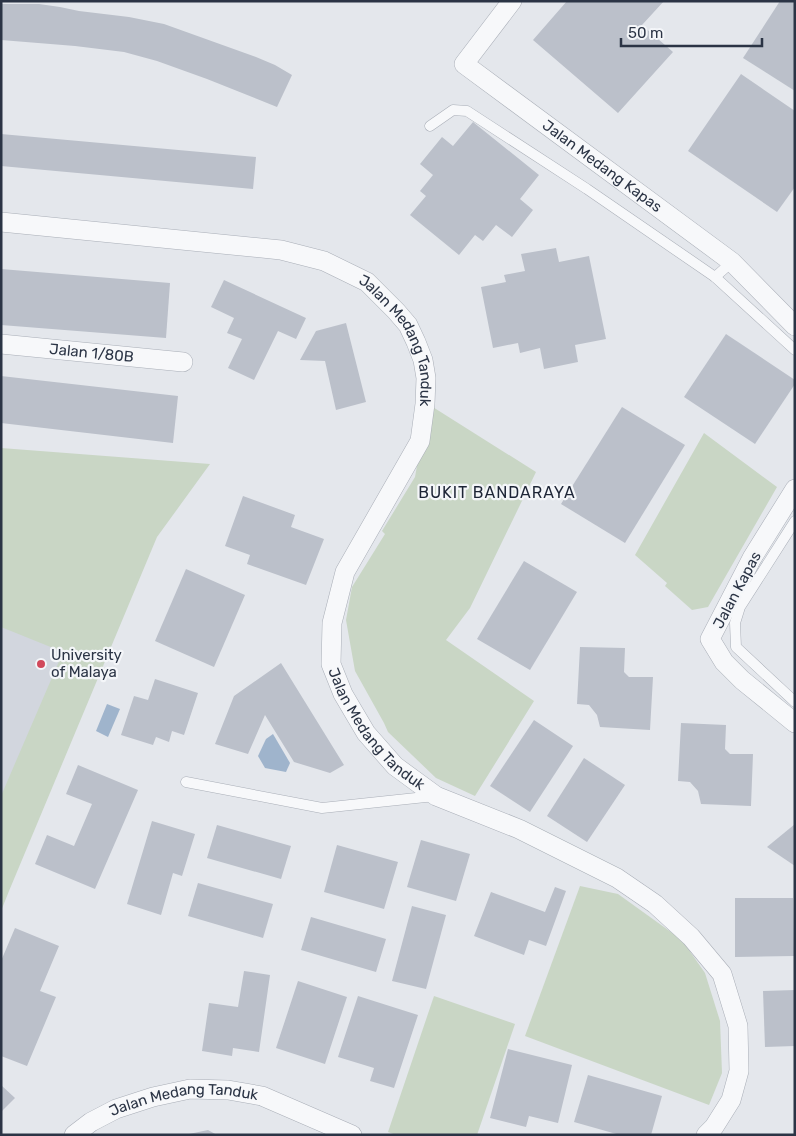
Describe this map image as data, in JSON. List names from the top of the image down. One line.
{"streets":{"street":["Jalan Medang Kapas","Jalan Medang Tanduk","Jalan 1/80B","Jalan Kapas"]},"districts":["BUKIT BANDARAYA"],"places":["University of Malaya"],"scale_bar":"50 m"}
